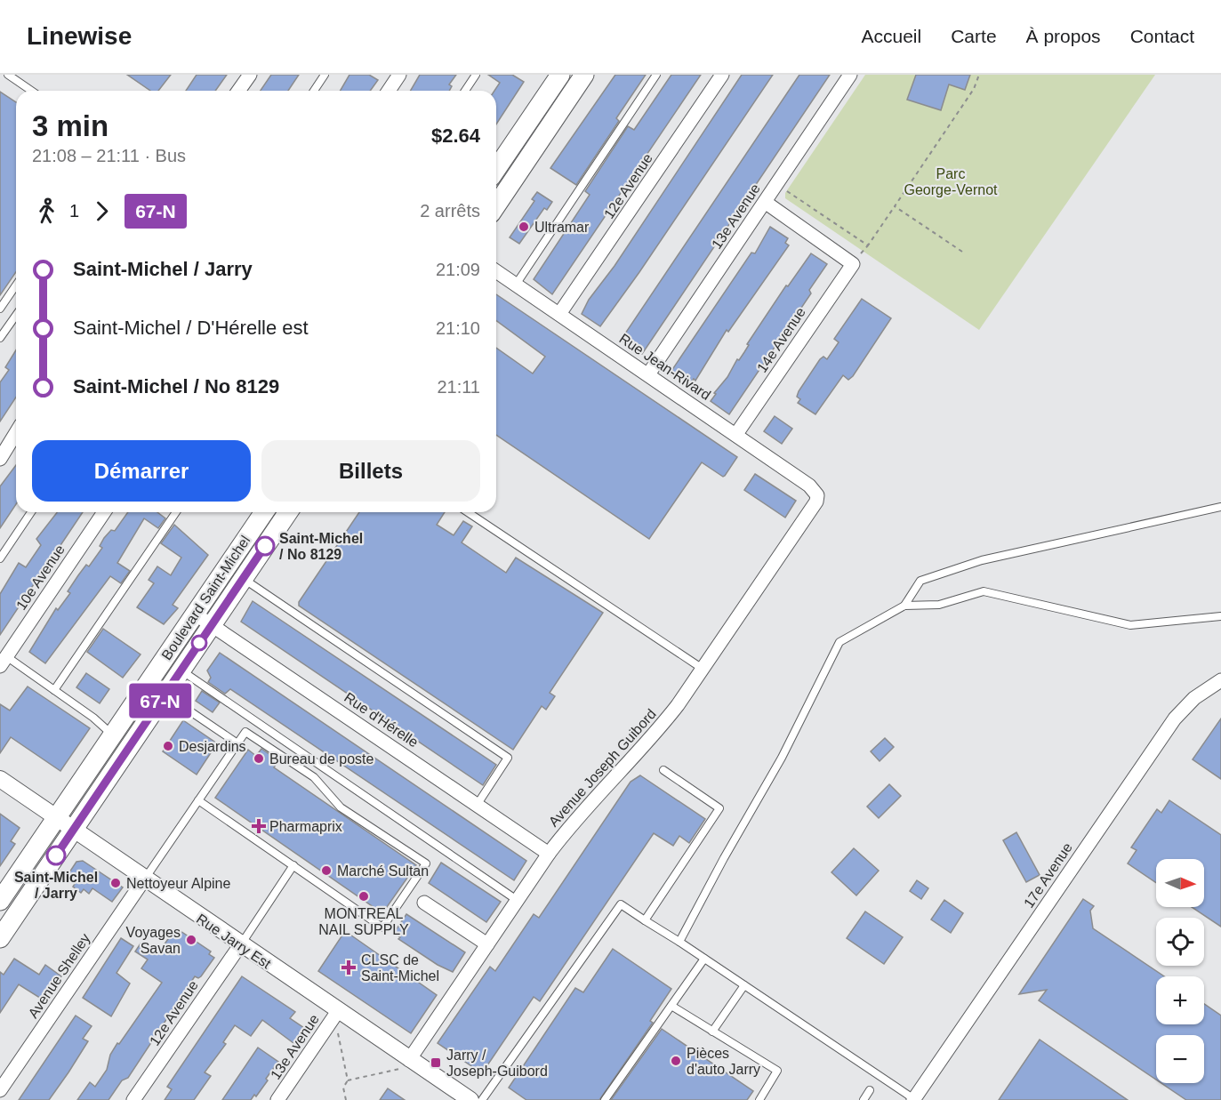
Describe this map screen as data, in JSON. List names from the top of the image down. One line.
{"streets":{"main road":["Boulevard Saint-Michel"],"street":["12e Avenue","13e Avenue","14e Avenue","Rue Jean-Rivard","10e Avenue","Rue d'Hérelle","Avenue Joseph Guibord","17e Avenue","Rue Jarry Est","Avenue Shelley"]},"crossings":[["12e Avenue","Rue Jean-Rivard"],["12e Avenue","Rue Jarry Est"],["13e Avenue","14e Avenue"],["13e Avenue","Rue Jean-Rivard"],["13e Avenue","Rue Jarry Est"],["14e Avenue","Rue Jean-Rivard"],["Rue Jean-Rivard","Avenue Joseph Guibord"],["Boulevard Saint-Michel","Rue d'Hérelle"],["Boulevard Saint-Michel","Rue Jarry Est"],["Rue d'Hérelle","Avenue Joseph Guibord"],["Avenue Joseph Guibord","Rue Jarry Est"],["Rue Jarry Est","Avenue Shelley"]],"parks":["Parc George-Vernot"],"places":{"other":["Ultramar","Saint-Michel / No 8129","Desjardins","Bureau de poste","Saint-Michel / Jarry","Marché Sultan","Nettoyeur Alpine","MONTREAL NAIL SUPPLY","Voyages Savan","Pièces d'auto Jarry"],"health":["Pharmaprix","CLSC de Saint-Michel"],"transit":["Jarry / Joseph-Guibord"]},"lines":["bus line 67-N"],"north":"right","page":{"header":"Linewise","nav":["Accueil","Carte","À propos","Contact"],"on_map":"67-N","heading":["3 min","21:08 – 21:11 · Bus","$2.64"],"legs":["1","67-N","2 arrêts"],"list":[{"name":"Saint-Michel / Jarry","value":"21:09"},{"name":"Saint-Michel / D'Hérelle est","value":"21:10"},{"name":"Saint-Michel / No 8129","value":"21:11"}],"buttons":["Démarrer","Billets"],"map_buttons":["+","−"]}}
